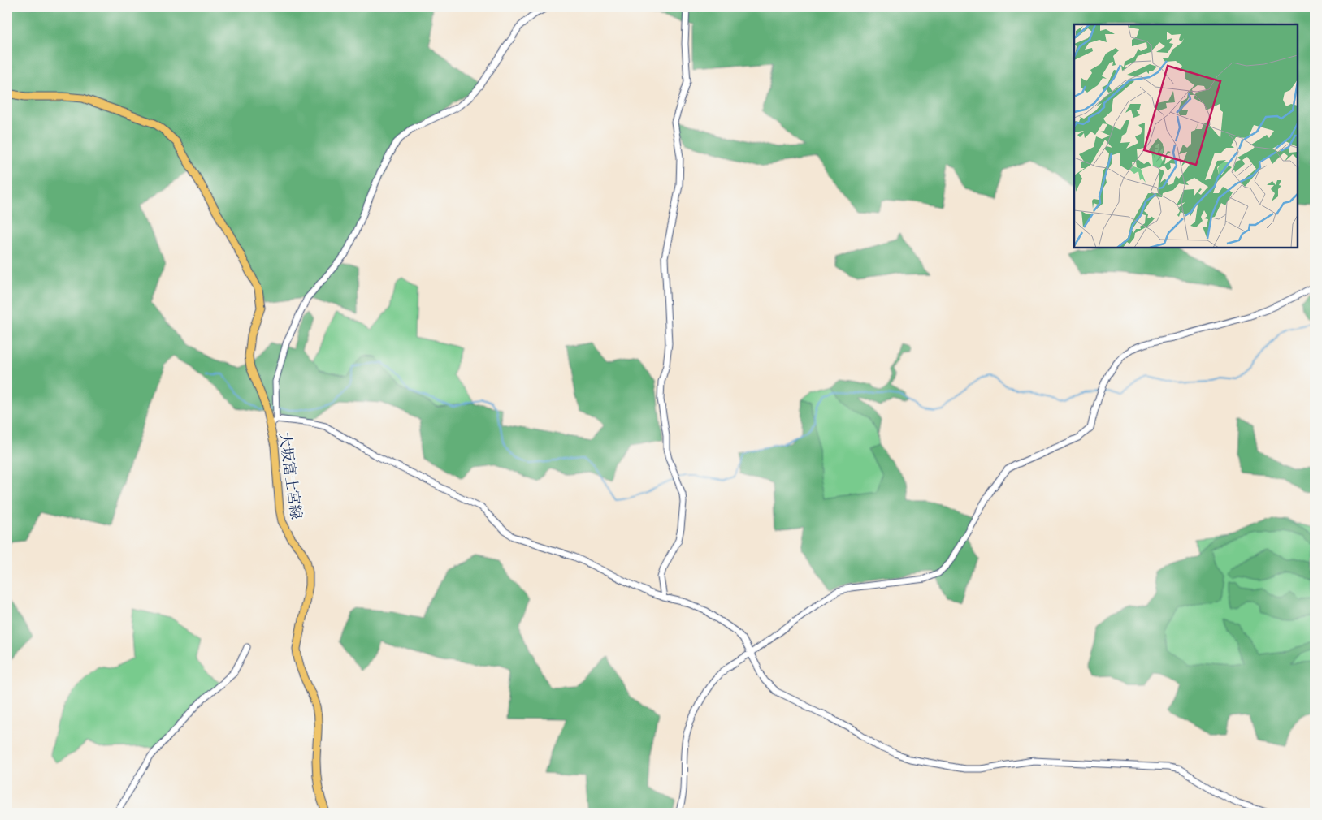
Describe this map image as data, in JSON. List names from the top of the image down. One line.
{"streets":{"main road":["大坂富士宮線"]}}
